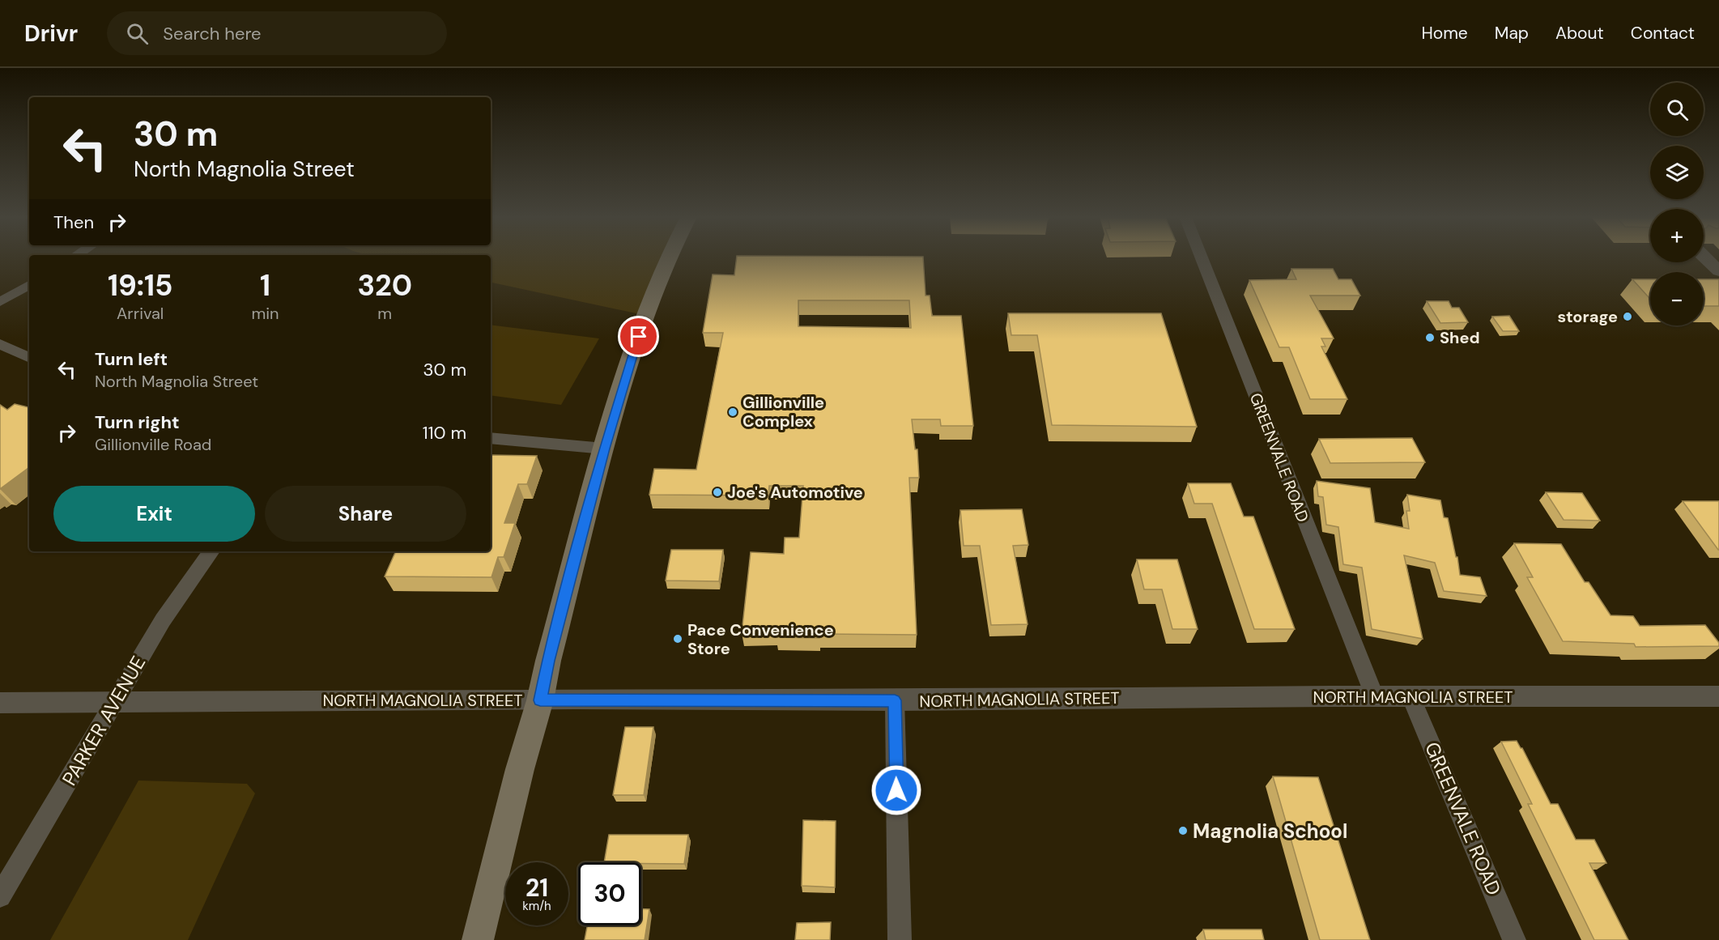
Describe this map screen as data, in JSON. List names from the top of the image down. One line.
{"streets":{"street":["GREENVALE ROAD","NORTH MAGNOLIA STREET","PARKER AVENUE"]},"crossings":[["GREENVALE ROAD","NORTH MAGNOLIA STREET"],["NORTH MAGNOLIA STREET","PARKER AVENUE"]],"places":["storage","Shed","Gillionville Complex","Joe's Automotive","Pace Convenience Store","Magnolia School"],"page":{"header":"Drivr","search":"Search here","nav":["Home","Map","About","Contact"],"map_buttons":["+","−"],"turn":["30 m","North Magnolia Street"],"then":"Then","eta":["19:15","Arrival","1","min","320","m"],"list":[{"name":"Turn left","note":"North Magnolia Street","value":"30 m"},{"name":"Turn right","note":"Gillionville Road","value":"110 m"}],"buttons":["Exit","Share"],"speed":"21 km/h","limit":"30"}}
